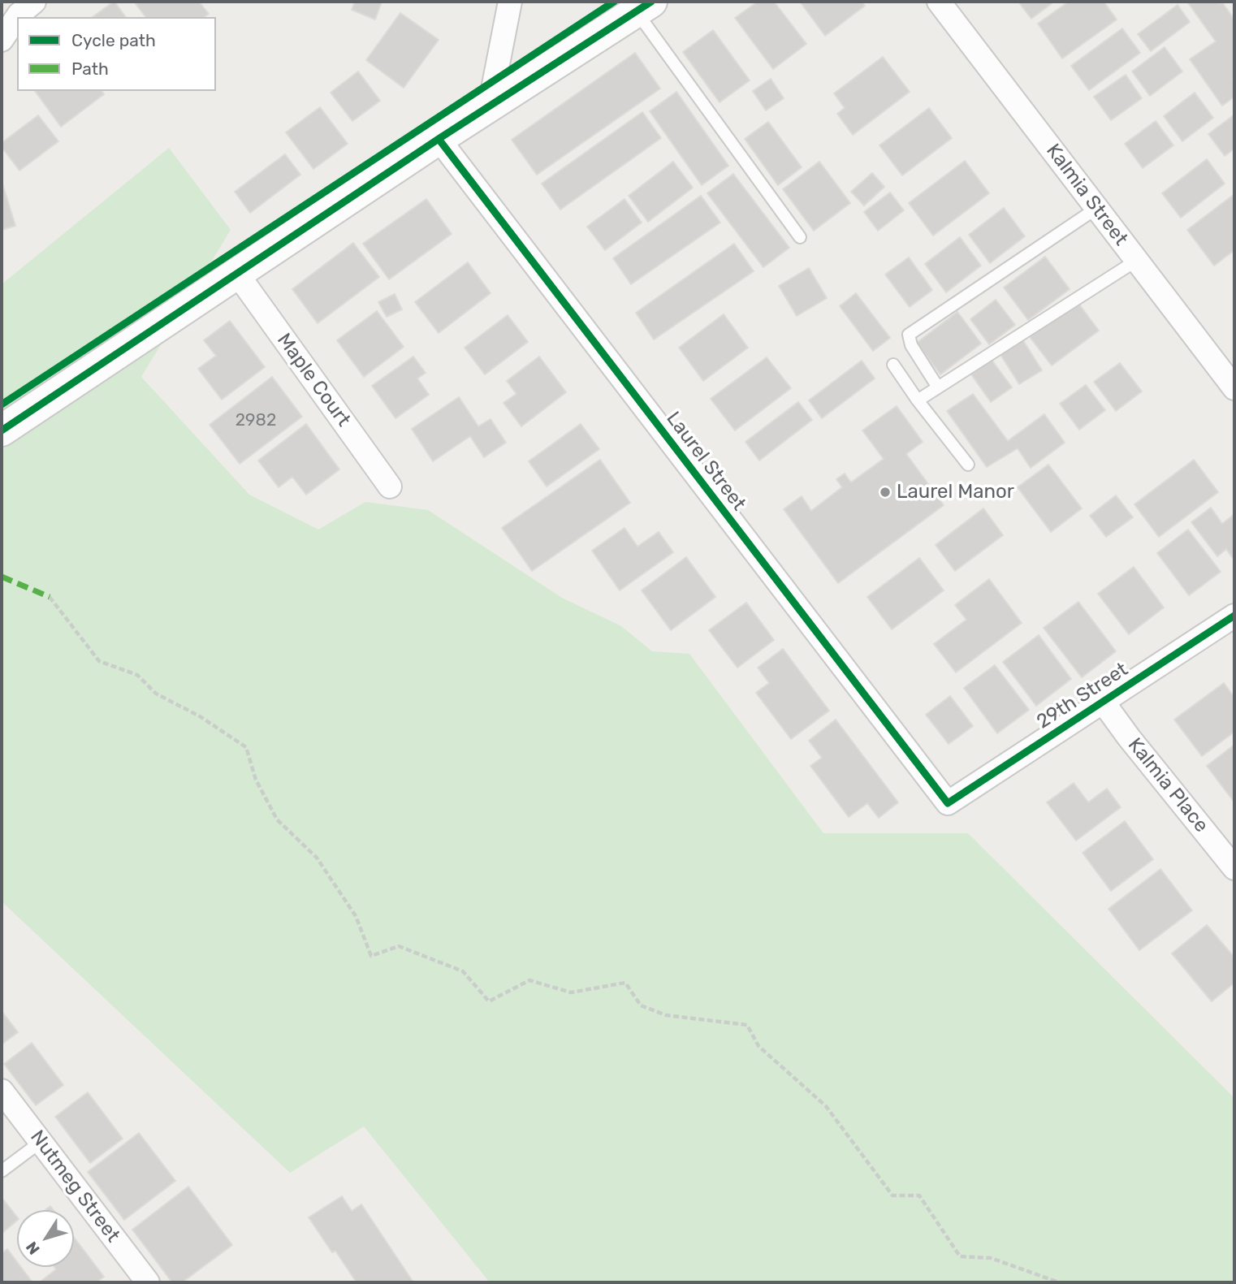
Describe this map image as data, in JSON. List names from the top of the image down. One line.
{"streets":{"street":["Kalmia Street","Maple Court","Laurel Street","29th Street","Kalmia Place","Nutmeg Street"]},"crossings":[["Laurel Street","29th Street"],["29th Street","Kalmia Place"]],"places":["Laurel Manor"],"house_numbers":["2982"],"legend":["Cycle path","Path"],"north":"bottom left"}
